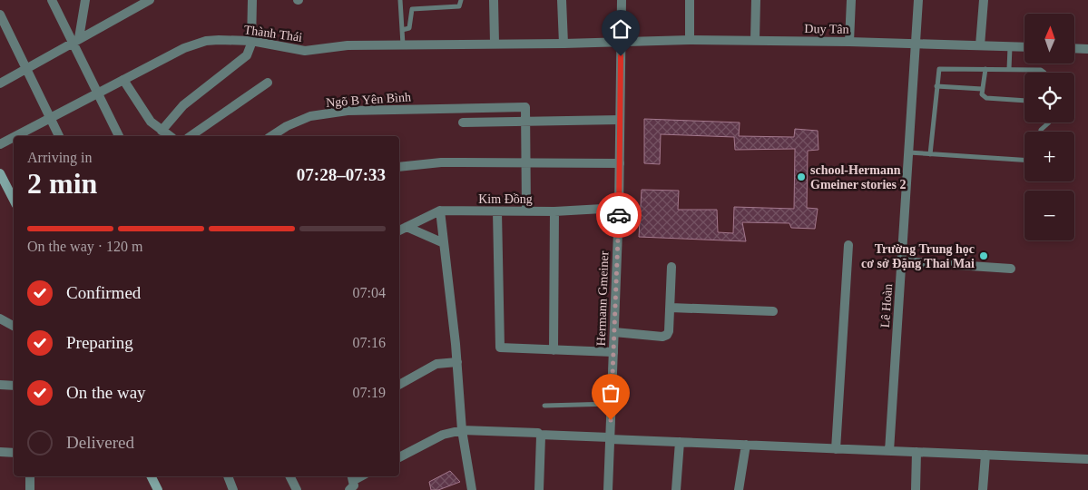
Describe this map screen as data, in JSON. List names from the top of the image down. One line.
{"streets":{"street":["Duy Tân","Thành Thái","Ngõ B Yên Bình","Kim Đồng","Hermann Gmeiner","Lê Hoàn"]},"crossings":[["Duy Tân","Thành Thái"],["Duy Tân","Hermann Gmeiner"],["Duy Tân","Lê Hoàn"],["Thành Thái","Hermann Gmeiner"],["Kim Đồng","Hermann Gmeiner"]],"places":["school-Hermann Gmeiner stories 2","Trường Trung học cơ sở Đặng Thai Mai"],"north":"top","page":{"map_buttons":["+","−"],"heading":["2 min","Arriving in","07:28–07:33"],"bar":"On the way · 120 m","list":[["Confirmed","07:04"],["Preparing","07:16"],["On the way","07:19"],"Delivered"]}}
